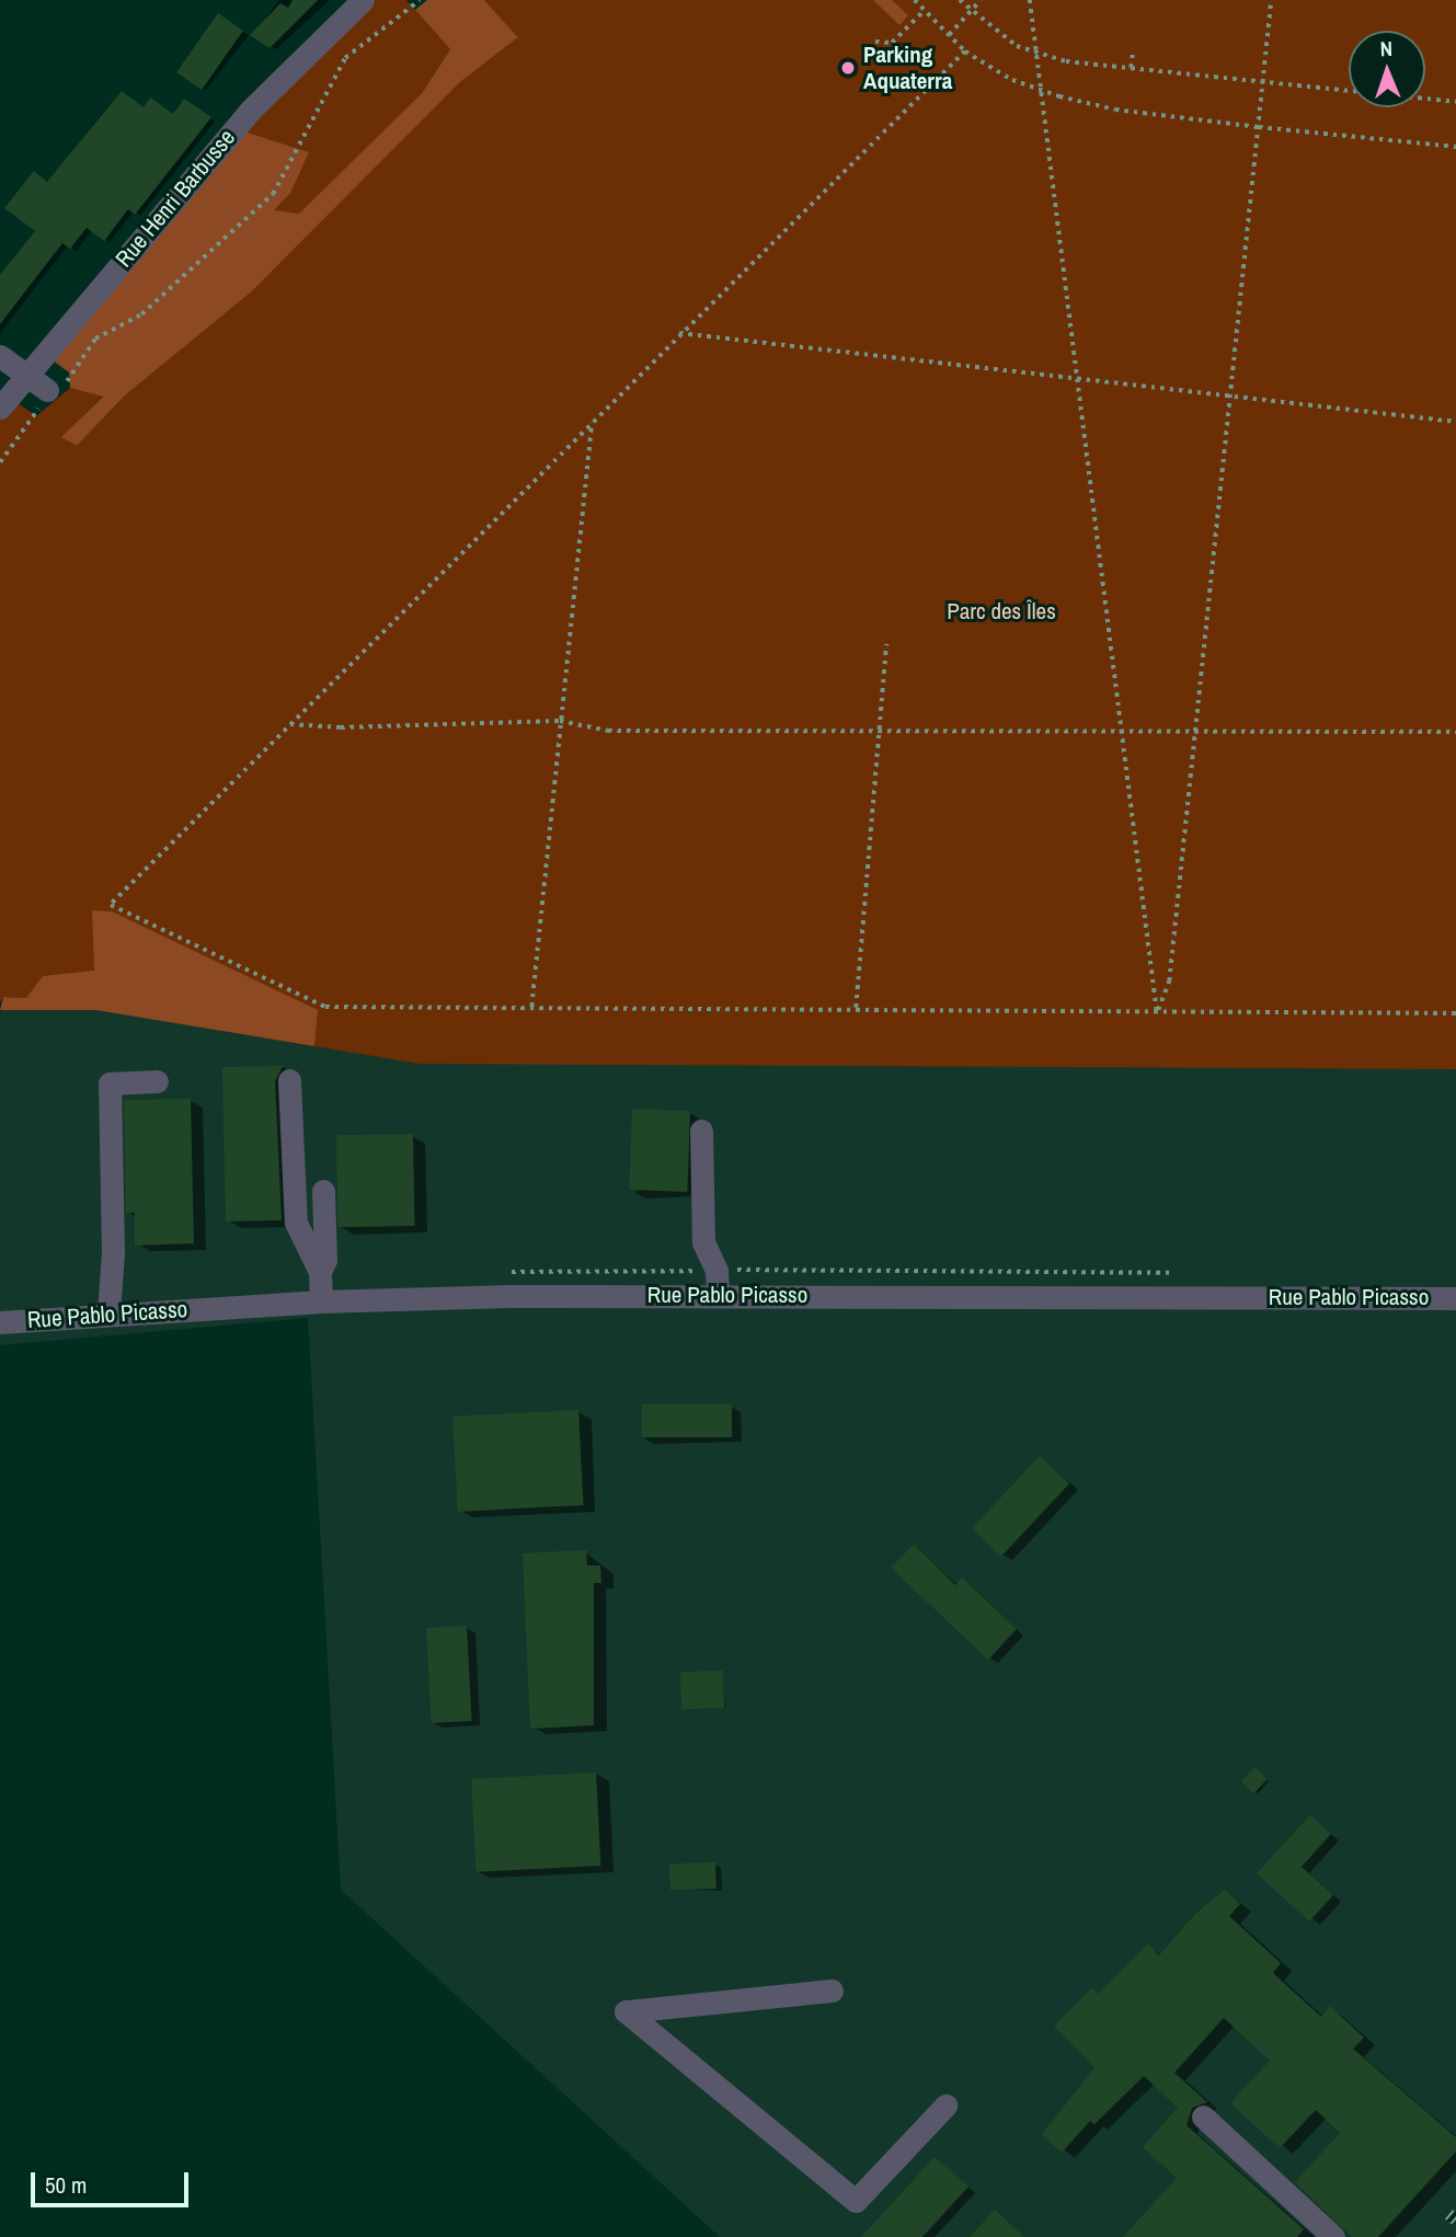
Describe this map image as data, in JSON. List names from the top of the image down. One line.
{"streets":{"street":["Rue Henri Barbusse","Rue Pablo Picasso"]},"parks":["Parc des Îles"],"places":["Parking Aquaterra"],"scale_bar":"50 m","north":"top"}
